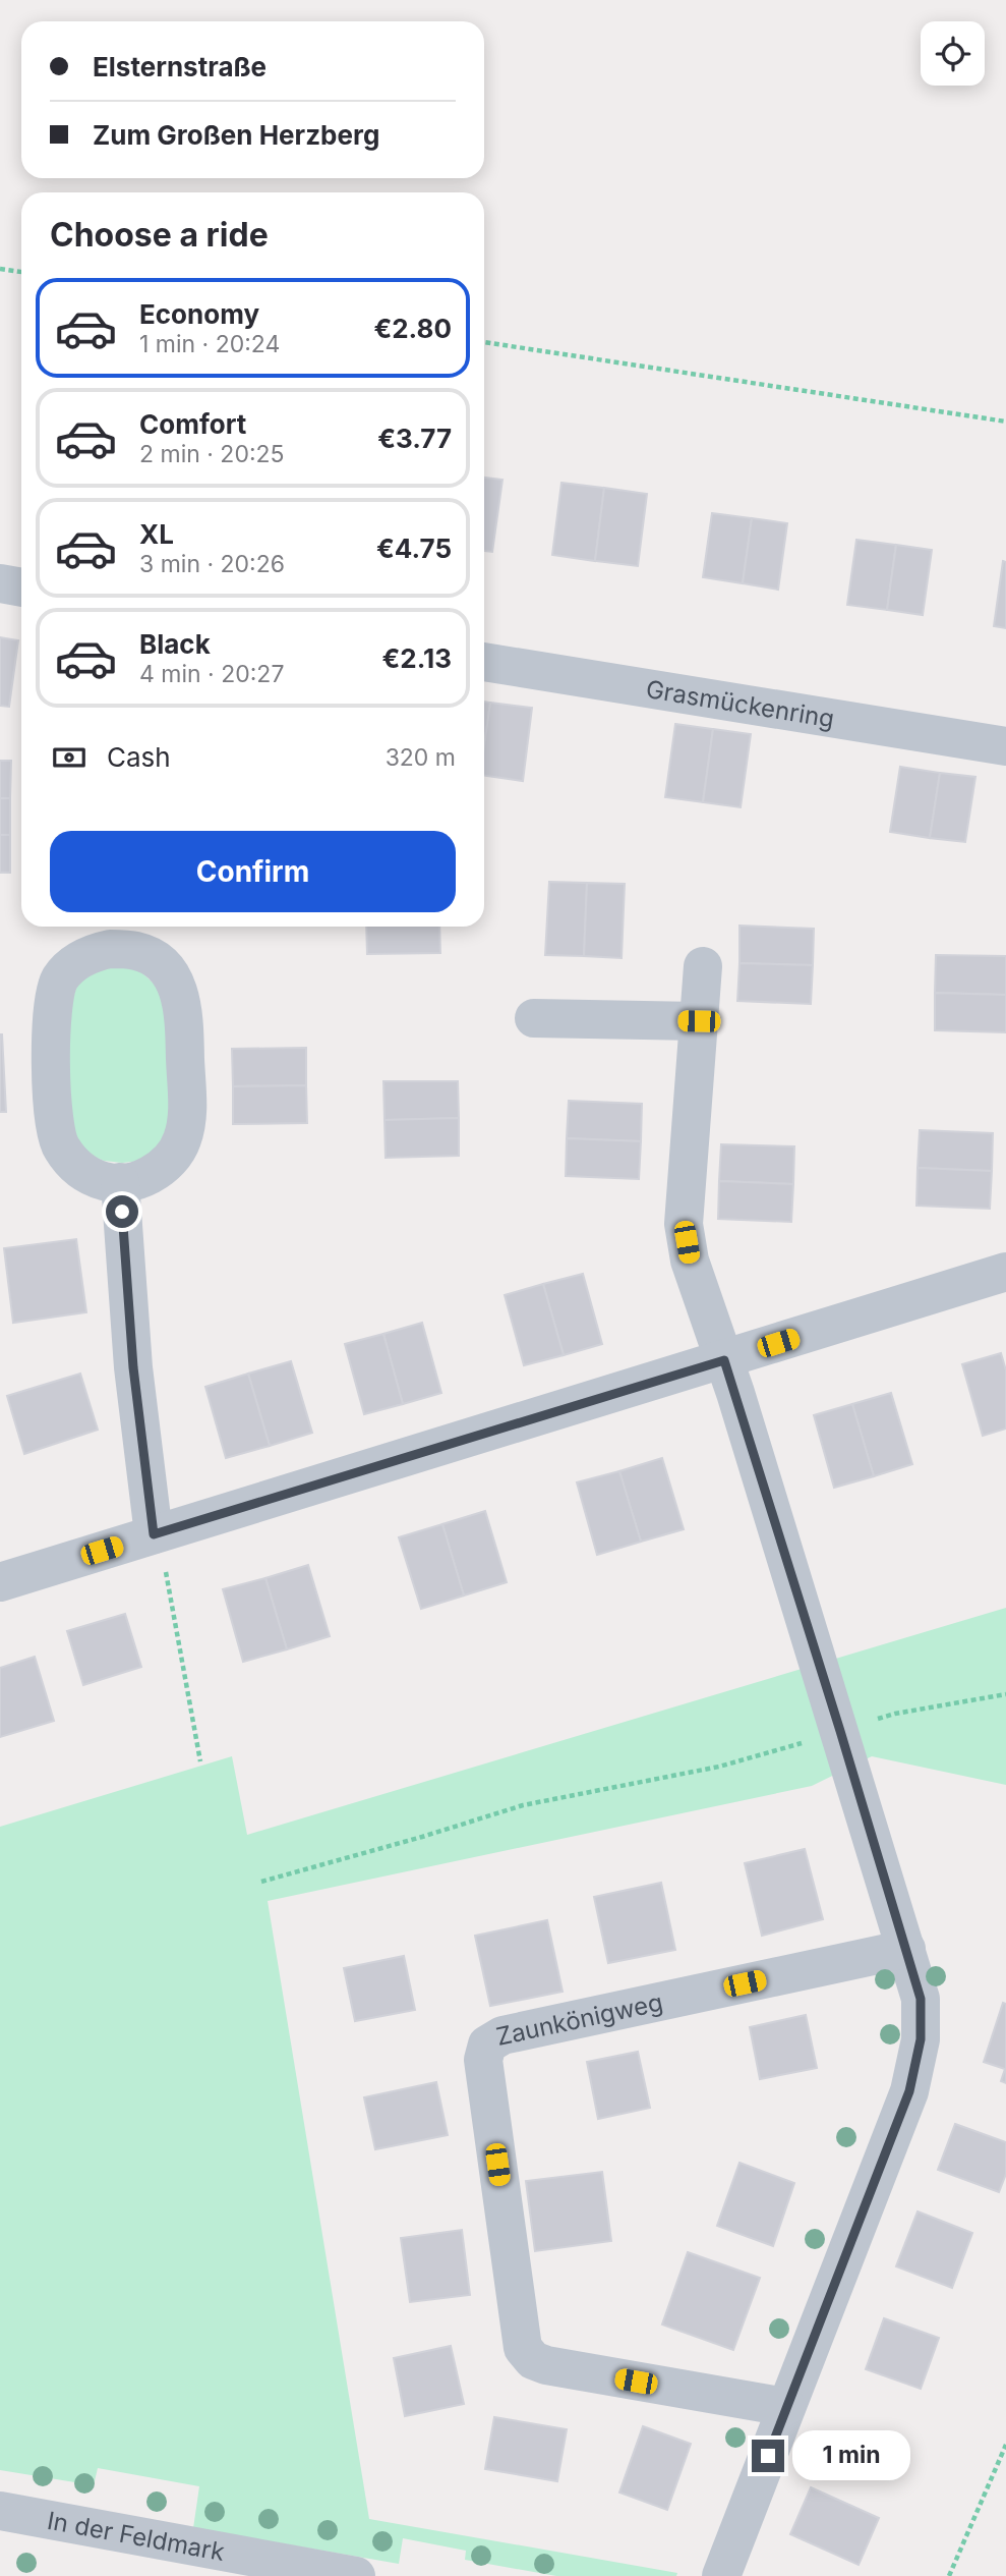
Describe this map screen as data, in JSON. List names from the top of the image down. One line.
{"streets":{"street":["Grasmückenring","Zaunkönigweg","In der Feldmark"]},"page":{"banner":["Elsternstraße","Zum Großen Herzberg"],"heading":"Choose a ride","list":[{"name":"Economy","note":"1 min · 20:24","value":"€2.80"},{"name":"Comfort","note":"2 min · 20:25","value":"€3.77"},{"name":"XL","note":"3 min · 20:26","value":"€4.75"},{"name":"Black","note":"4 min · 20:27","value":"€2.13"}],"pay":["Cash","320 m"],"buttons":"Confirm","bubble":"1 min"}}
